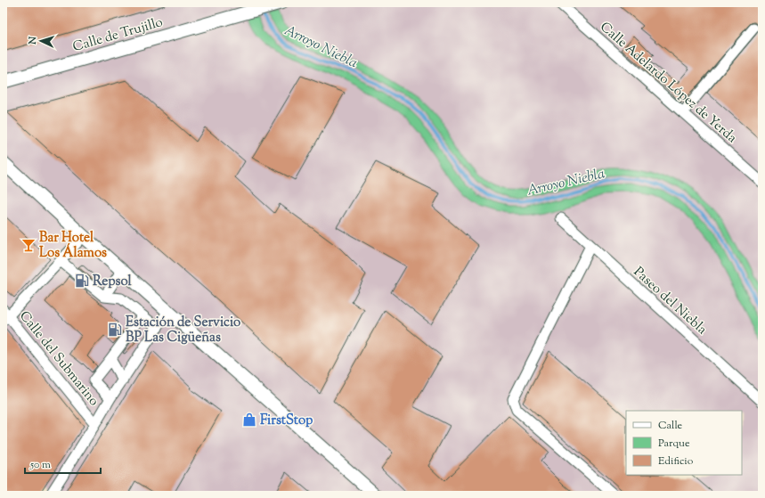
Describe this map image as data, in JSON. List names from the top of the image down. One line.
{"streets":{"main road":["Calle de Trujillo"],"street":["Calle Adelardo López de Yerda","Paseo del Niebla","Calle del Submarino"]},"water":["Arroyo Niebla"],"places":{"bar":["Bar Hotel Los Álamos"],"fuel station":["Repsol","Estación de Servicio BP Las Cigüeñas"],"shop":["FirstStop"]},"legend":["Calle","Parque","Edificio"],"scale_bar":"50 m","north":"left"}
